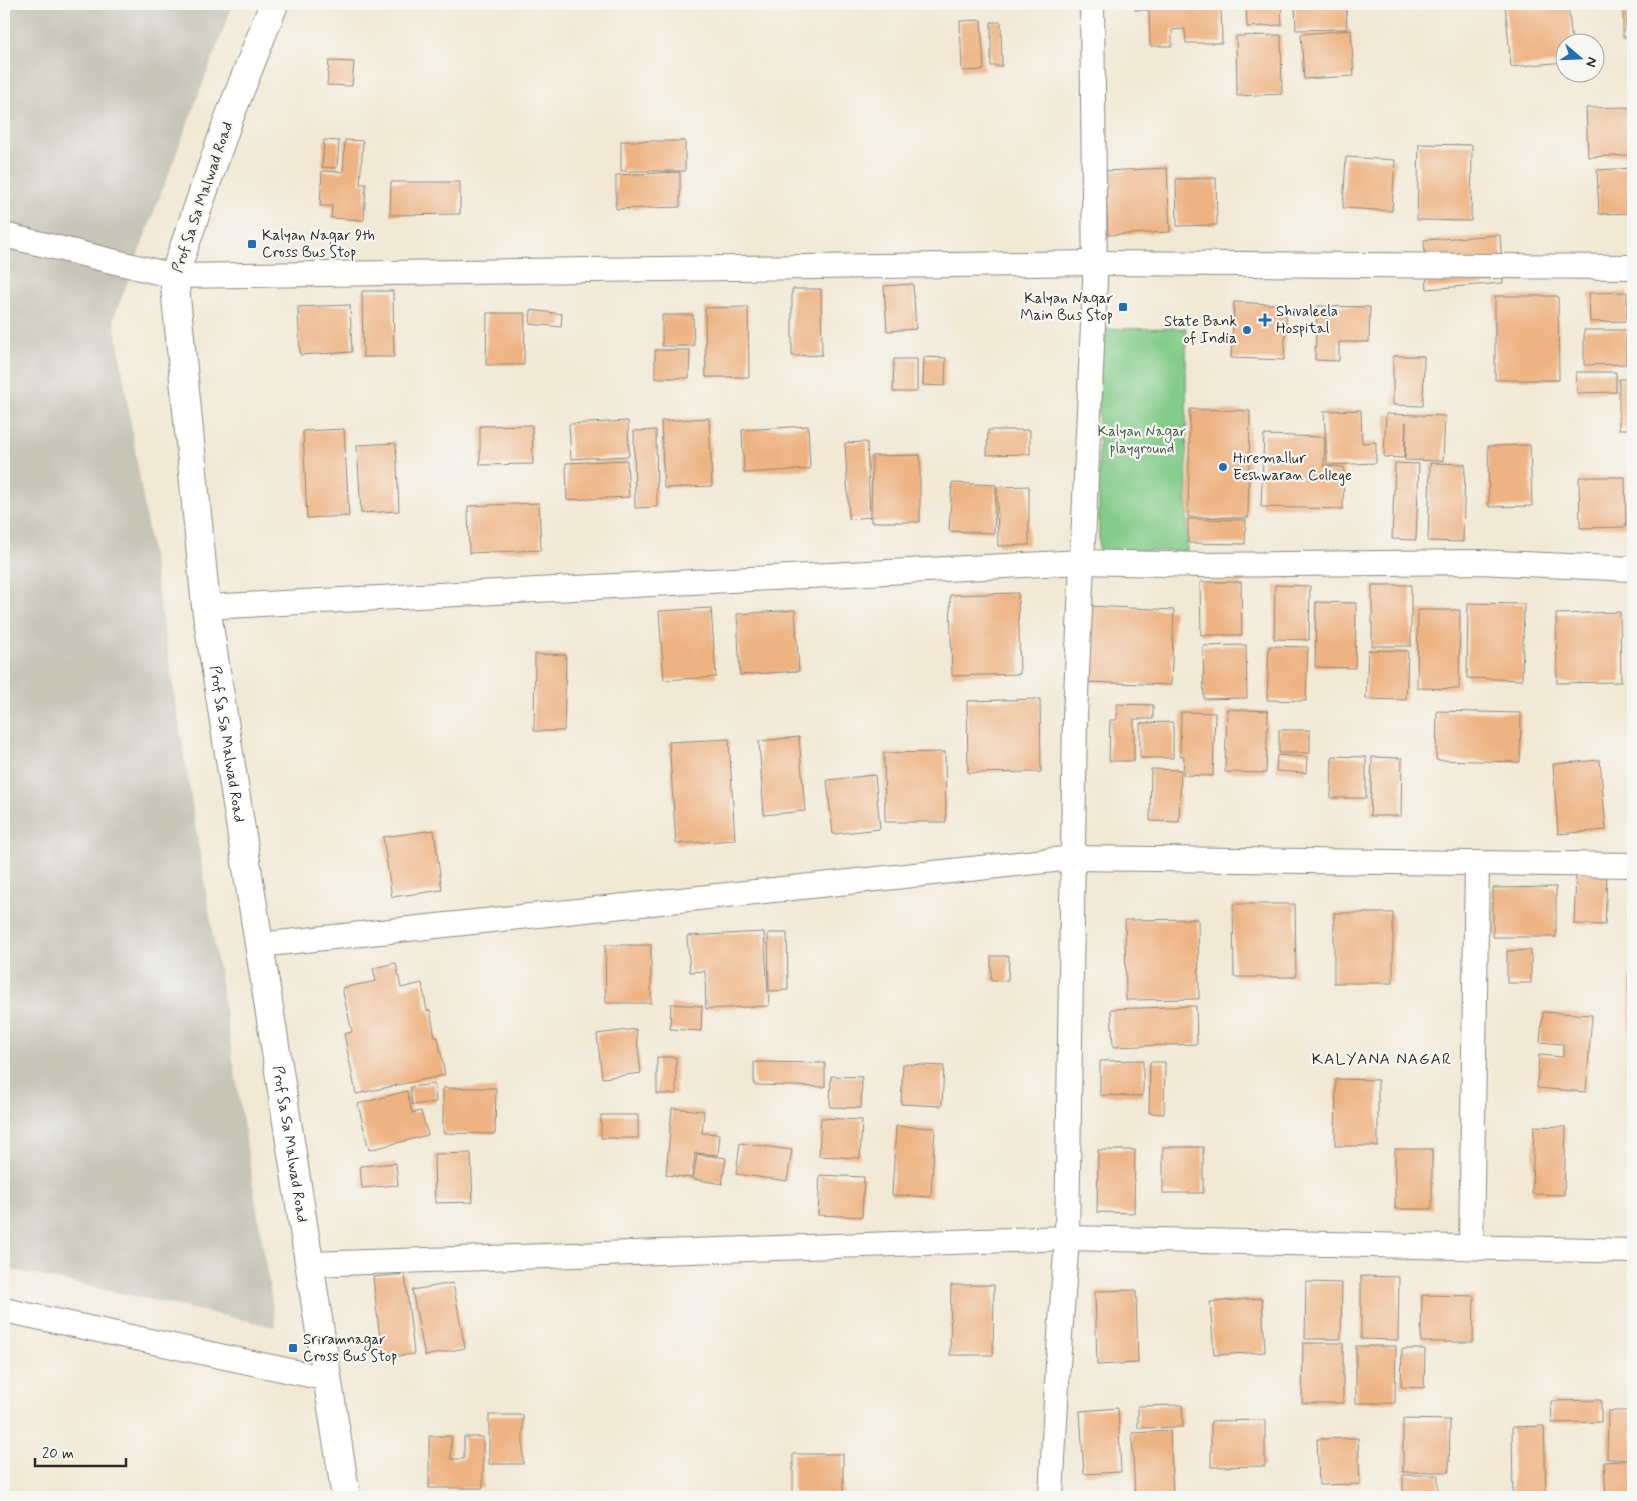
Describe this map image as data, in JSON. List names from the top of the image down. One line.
{"streets":{"street":["Prof Sa Sa Malwad Road"]},"districts":["KALYANA NAGAR"],"parks":["Kalyan Nagar playground"],"places":{"transit":["Kalyan Nagar 9th Cross Bus Stop","Kalyan Nagar Main Bus Stop","Sriramnagar Cross Bus Stop"],"health":["Shivaleela Hospital"],"other":["State Bank of India","Hiremallur Eeshwaran College"]},"scale_bar":"20 m","north":"right"}
